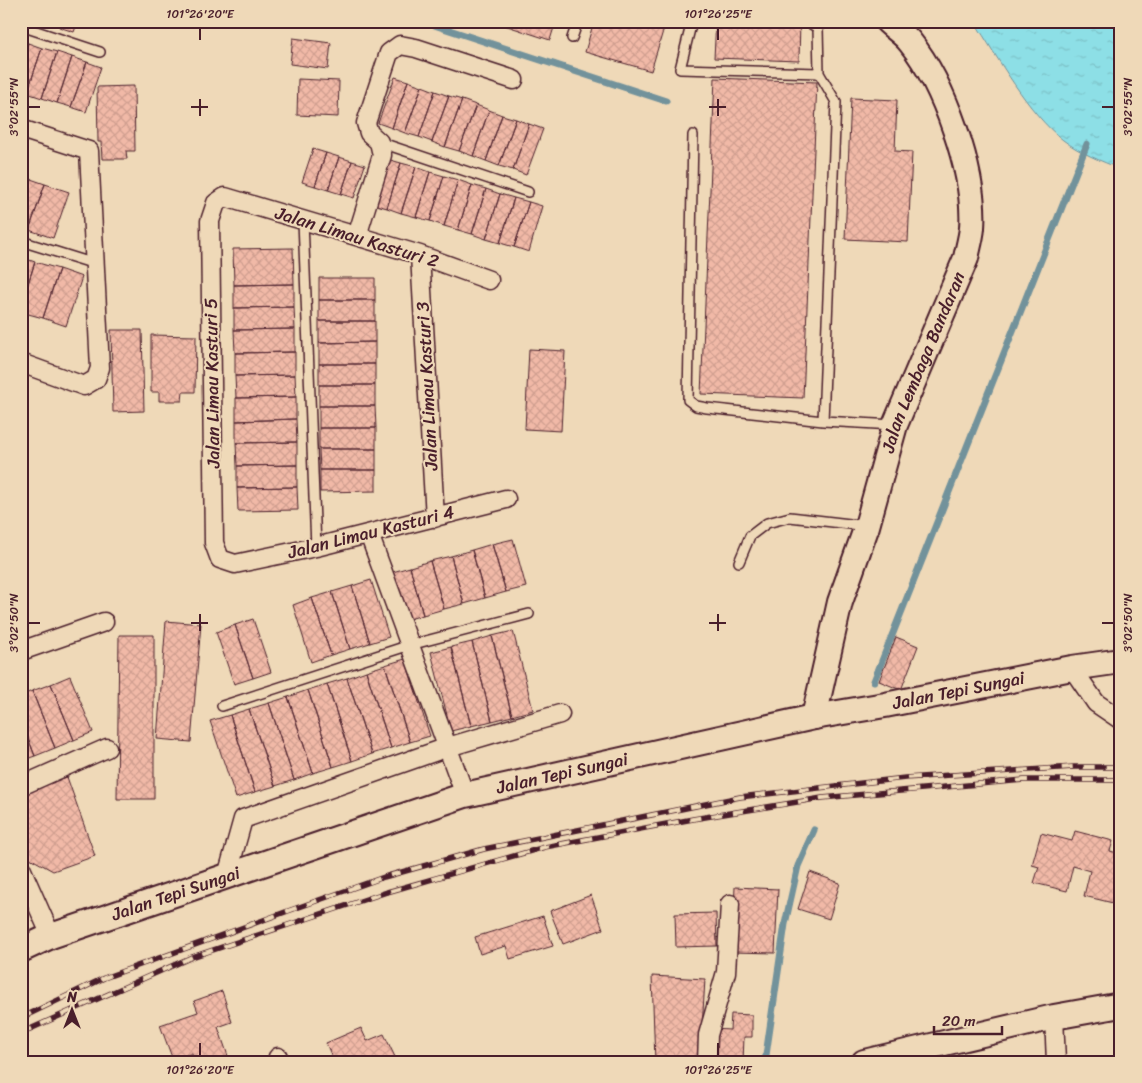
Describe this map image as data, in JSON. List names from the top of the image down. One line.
{"streets":{"main road":["Jalan Lembaga Bandaran","Jalan Tepi Sungai"],"street":["Jalan Limau Kasturi 2","Jalan Limau Kasturi 5","Jalan Limau Kasturi 3","Jalan Limau Kasturi 4"]},"crossings":[["Jalan Limau Kasturi 2","Jalan Limau Kasturi 5"],["Jalan Limau Kasturi 2","Jalan Limau Kasturi 3"],["Jalan Lembaga Bandaran","Jalan Tepi Sungai"],["Jalan Limau Kasturi 5","Jalan Limau Kasturi 4"],["Jalan Limau Kasturi 3","Jalan Limau Kasturi 4"]],"scale_bar":"20 m","north":"top","coordinates":["101°26'20\"E","101°26'25\"E","3°02'55\"N","3°02'50\"N"]}
